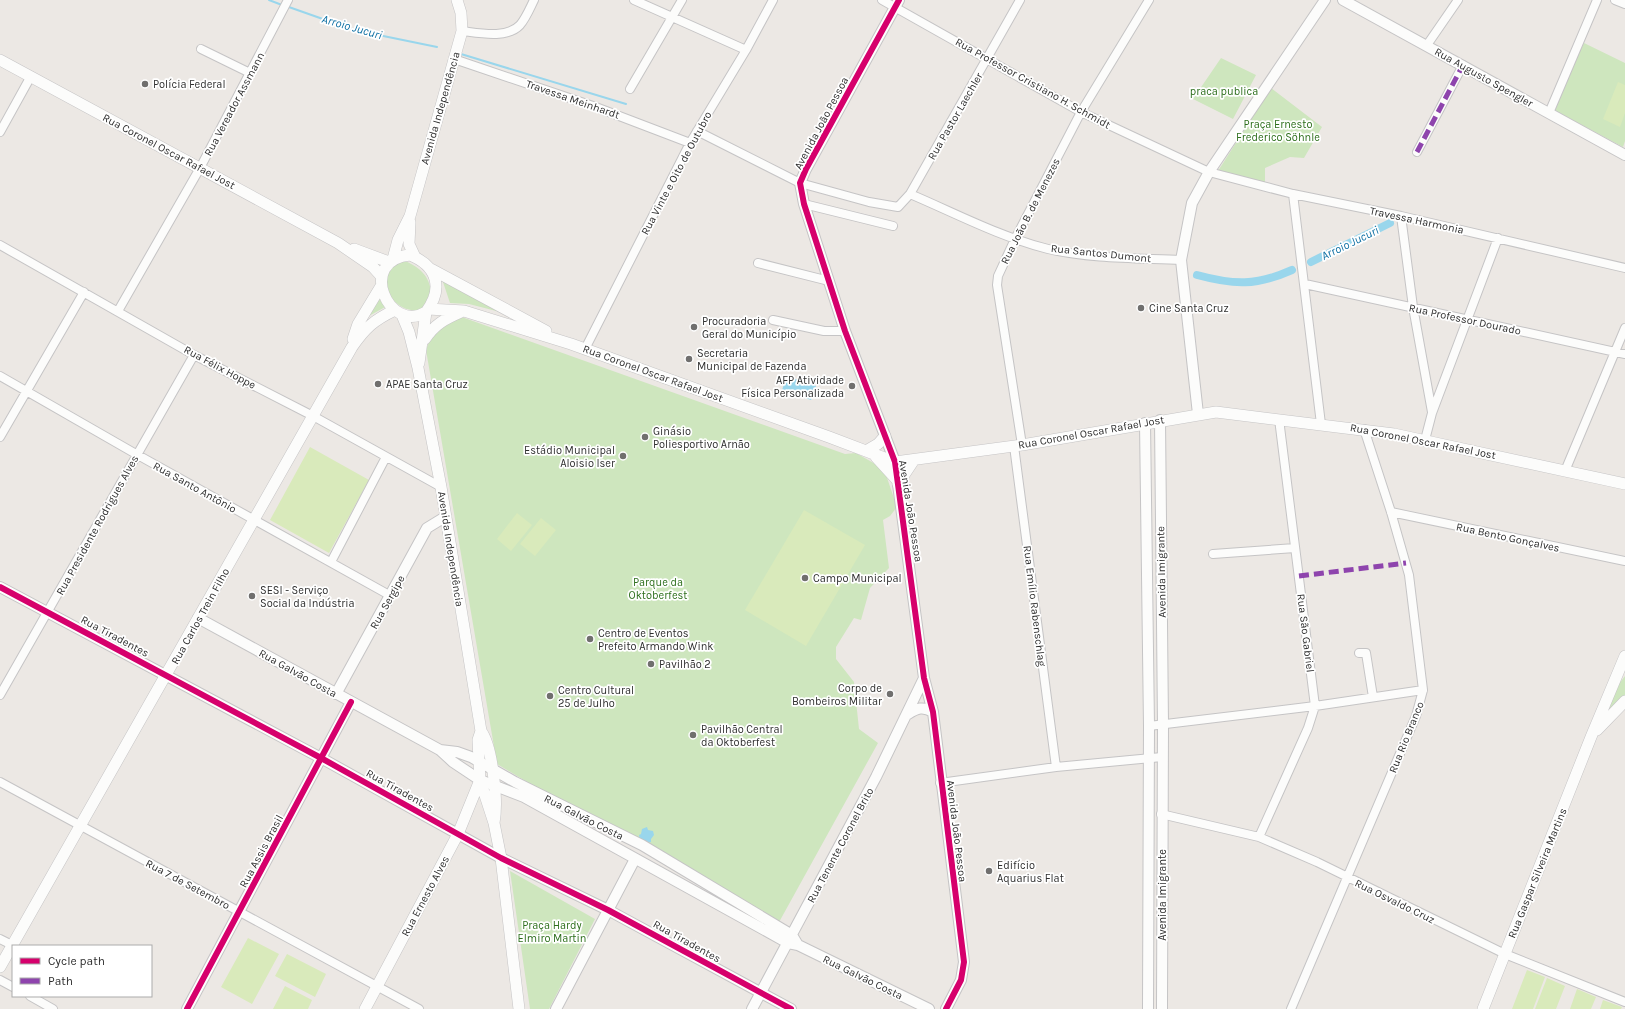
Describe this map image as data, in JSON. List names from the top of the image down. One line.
{"streets":{"main road":["Avenida Independência","Rua Coronel Oscar Rafael Jost","Rua Carlos Trein Filho","Rua Gaspar Silveira Martins","Rua Ernesto Alves"],"street":["Rua Augusto Spengler","Rua Professor Cristiano H. Schmidt","Travessa Meinhardt","Rua Vereador Assmann","Rua Pastor Laechler","Avenida João Pessoa","Rua Vinte e Oito de Outubro","Rua João B. de Menezes","Travessa Harmonia","Rua Santos Dumont","Rua Professor Dourado","Rua Félix Hoppe","Rua Santo Antônio","Rua Presidente Rodrigues Alves","Rua Bento Gonçalves","Avenida Imigrante","Rua Sergipe","Rua Emílio Rabenschlag","Rua São Gabriel","Rua Tiradentes","Rua Galvão Costa","Rua Rio Branco","Rua Tenente Coronel Brito","Rua Assis Brasil","Rua 7 de Setembro","Rua Osvaldo Cruz"]},"crossings":[["Rua Professor Cristiano H. Schmidt","Rua Pastor Laechler"],["Rua Professor Cristiano H. Schmidt","Avenida João Pessoa"],["Rua Professor Cristiano H. Schmidt","Rua João B. de Menezes"],["Rua Professor Cristiano H. Schmidt","Travessa Harmonia"],["Travessa Meinhardt","Avenida Independência"],["Travessa Meinhardt","Rua Vinte e Oito de Outubro"],["Rua Vereador Assmann","Rua Coronel Oscar Rafael Jost"],["Rua Vereador Assmann","Rua Félix Hoppe"],["Avenida Independência","Rua Coronel Oscar Rafael Jost"],["Avenida Independência","Rua Félix Hoppe"],["Avenida Independência","Rua Sergipe"],["Avenida Independência","Rua Carlos Trein Filho"],["Avenida Independência","Rua Tiradentes"],["Avenida Independência","Rua Galvão Costa"],["Avenida Independência","Rua Ernesto Alves"],["Rua Pastor Laechler","Avenida João Pessoa"],["Rua Pastor Laechler","Rua Santos Dumont"],["Avenida João Pessoa","Rua Coronel Oscar Rafael Jost"],["Avenida João Pessoa","Rua Tenente Coronel Brito"],["Rua Coronel Oscar Rafael Jost","Rua Vinte e Oito de Outubro"],["Rua Coronel Oscar Rafael Jost","Rua João B. de Menezes"],["Rua Coronel Oscar Rafael Jost","Avenida Imigrante"],["Rua Coronel Oscar Rafael Jost","Rua Emílio Rabenschlag"],["Rua Coronel Oscar Rafael Jost","Rua Carlos Trein Filho"],["Rua Coronel Oscar Rafael Jost","Rua São Gabriel"],["Rua Coronel Oscar Rafael Jost","Rua Rio Branco"],["Rua João B. de Menezes","Rua Santos Dumont"],["Rua João B. de Menezes","Rua Emílio Rabenschlag"],["Rua Félix Hoppe","Rua Presidente Rodrigues Alves"],["Rua Félix Hoppe","Rua Carlos Trein Filho"],["Rua Santo Antônio","Rua Presidente Rodrigues Alves"],["Rua Santo Antônio","Rua Sergipe"],["Rua Santo Antônio","Rua Carlos Trein Filho"],["Rua Presidente Rodrigues Alves","Rua Tiradentes"],["Rua Bento Gonçalves","Rua Rio Branco"],["Avenida Imigrante","Rua Osvaldo Cruz"],["Rua Sergipe","Rua Galvão Costa"],["Rua Carlos Trein Filho","Rua Tiradentes"],["Rua Carlos Trein Filho","Rua Galvão Costa"],["Rua Carlos Trein Filho","Rua 7 de Setembro"],["Rua São Gabriel","Rua Osvaldo Cruz"],["Rua Tiradentes","Rua Tenente Coronel Brito"],["Rua Tiradentes","Rua Assis Brasil"],["Rua Tiradentes","Rua Ernesto Alves"],["Rua Galvão Costa","Rua Tenente Coronel Brito"],["Rua Galvão Costa","Rua Assis Brasil"],["Rua Galvão Costa","Rua Ernesto Alves"],["Rua Rio Branco","Rua Osvaldo Cruz"],["Rua Assis Brasil","Rua 7 de Setembro"],["Rua Gaspar Silveira Martins","Rua Osvaldo Cruz"],["Rua 7 de Setembro","Rua Ernesto Alves"]],"water":["Arroio Jucuri"],"parks":["praca publica","Praça Ernesto Frederico Söhnle","Parque da Oktoberfest","Praça Hardy Elmiro Martin"],"places":["Polícia Federal","Cine Santa Cruz","Procuradoria Geral do Município","Secretaria Municipal de Fazenda","APAE Santa Cruz","AFP Atividade Física Personalizada","Ginásio Poliesportivo Arnão","Estádio Municipal Aloisio Iser","Campo Municipal","SESI - Serviço Social da Indústria","Centro de Eventos Prefeito Armando Wink","Pavilhão 2","Corpo de Bombeiros Militar","Centro Cultural 25 de Julho","Pavilhão Central da Oktoberfest","Edifício Aquarius Flat"],"legend":["Cycle path","Path"]}
